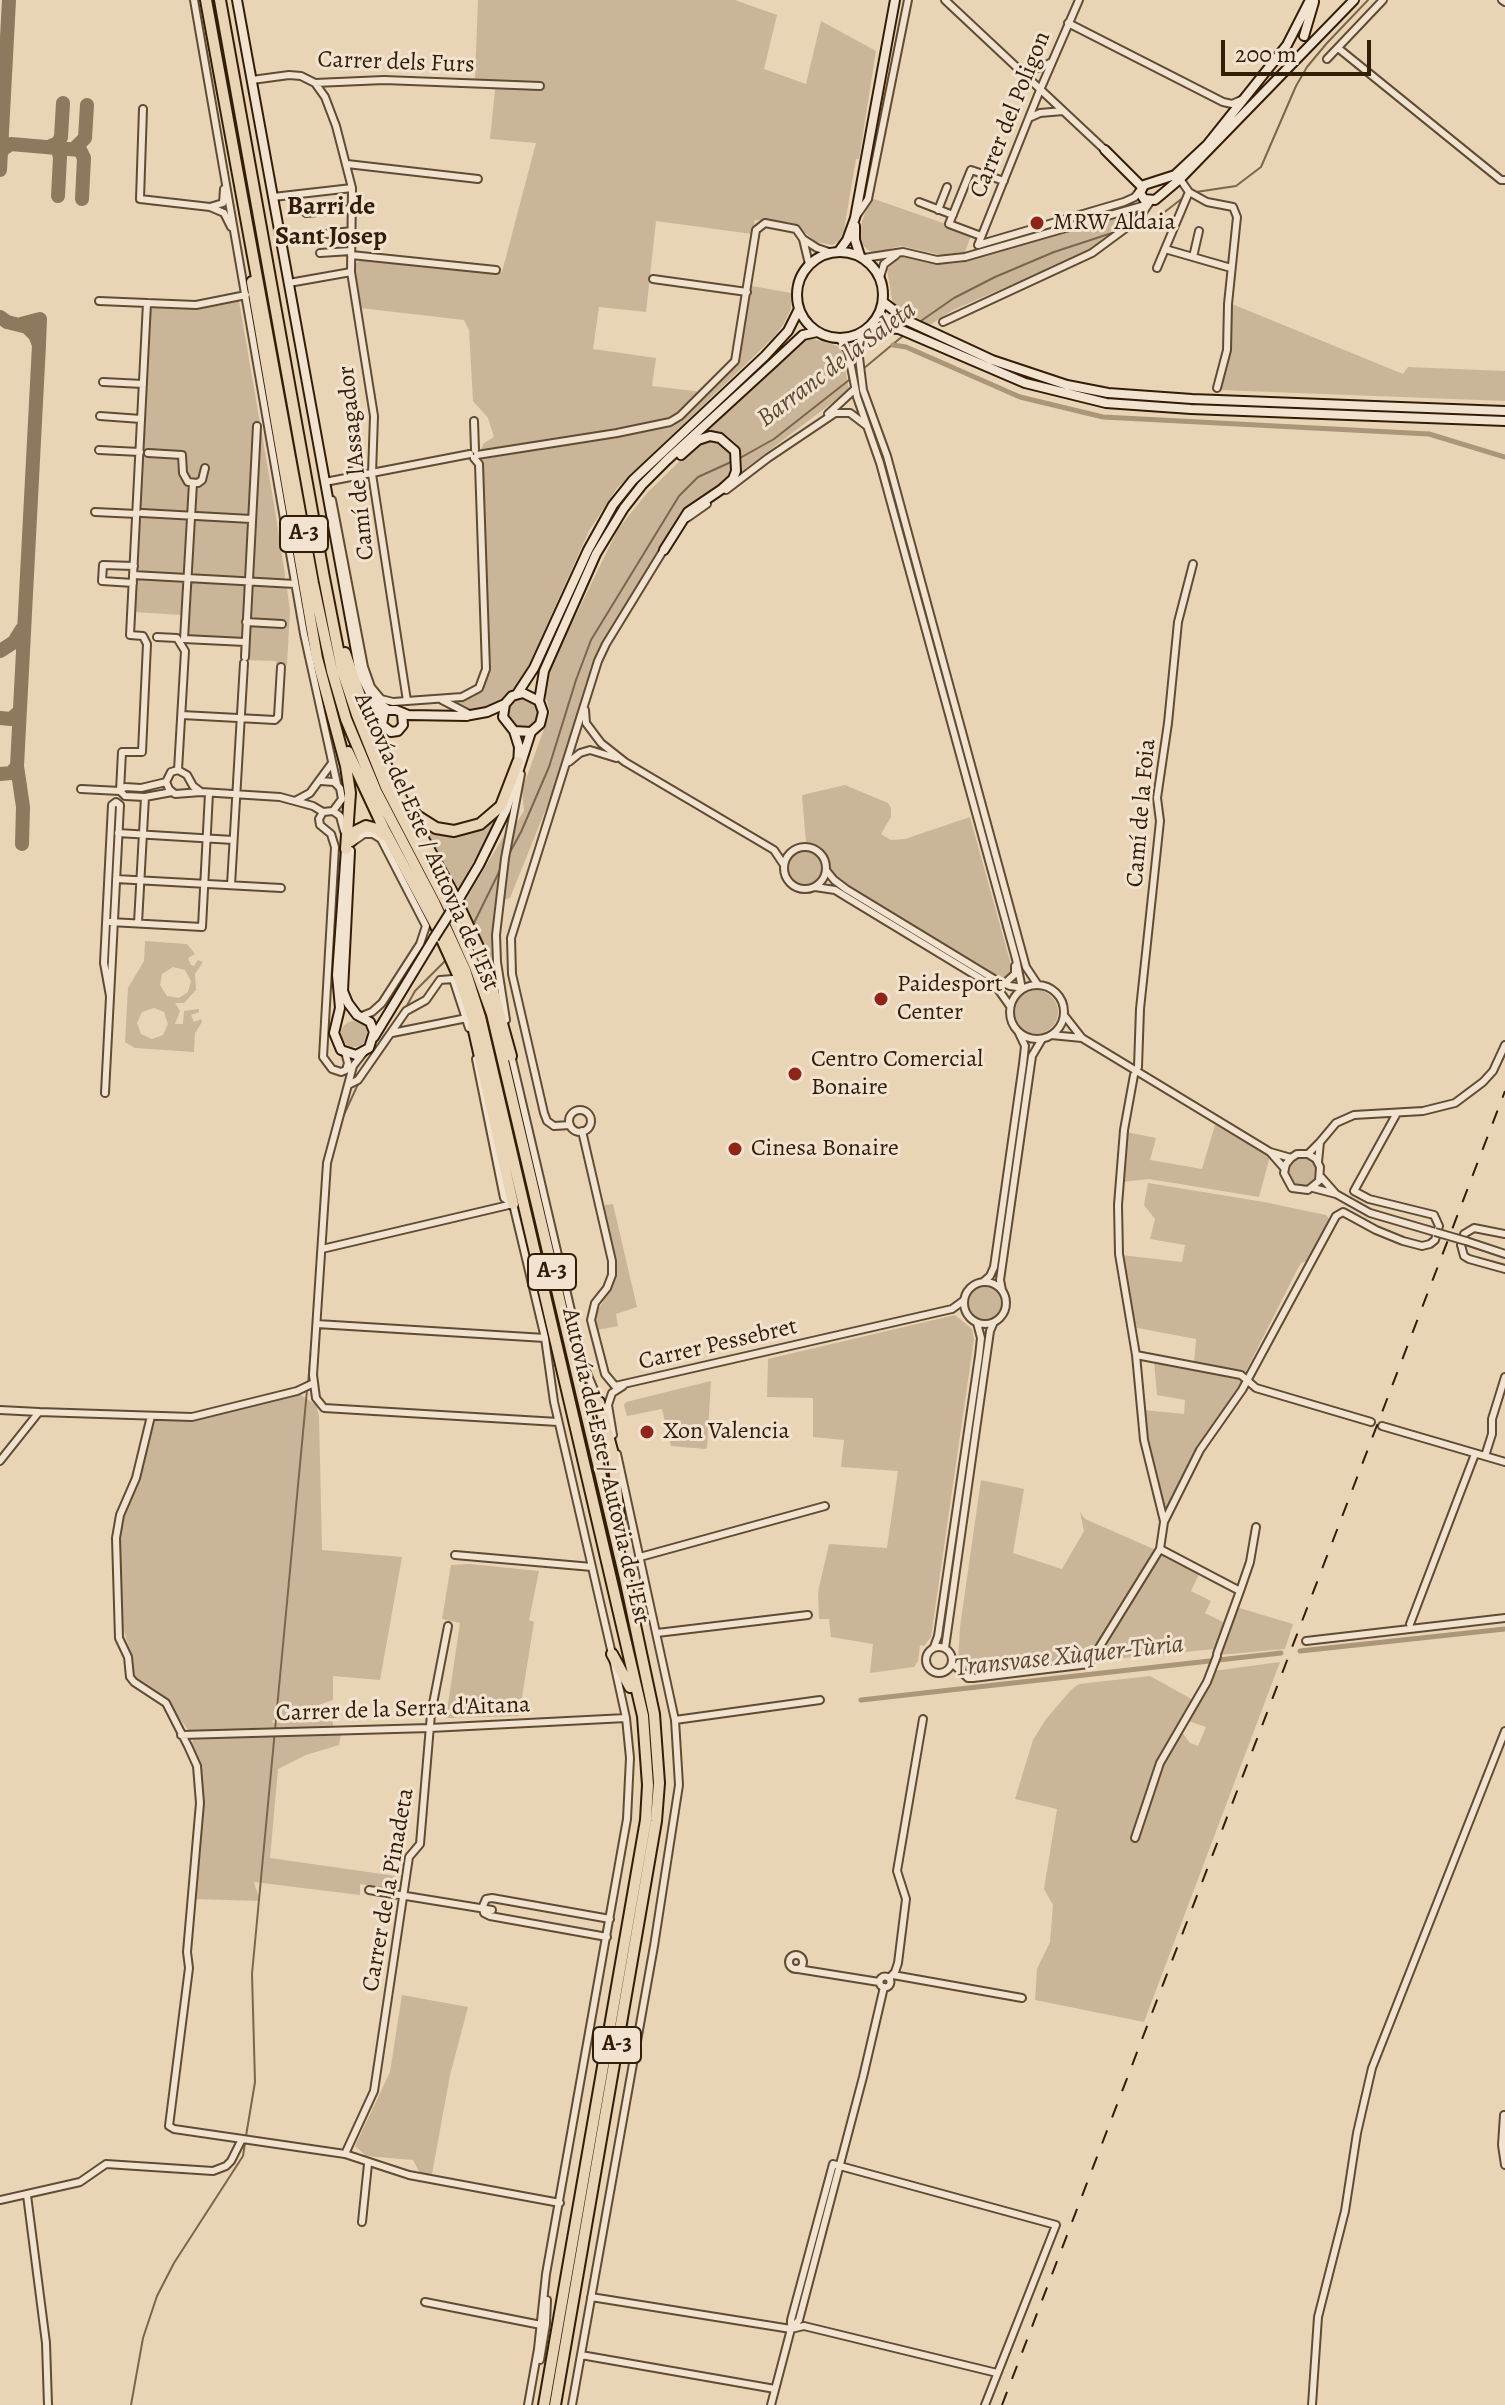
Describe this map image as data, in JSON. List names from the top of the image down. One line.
{"streets":{"highway":["A-3","Autovía del Este / Autovia de l'Est"],"street":["Carrer dels Furs","Carrer del Poligon","Camí de l'Assagador","Camí de la Foia","Carrer Pessebret","Carrer de la Serra d'Aitana","Carrer de la Pinadeta"]},"crossings":[["Carrer dels Furs","Camí de l'Assagador"],["Carrer de la Serra d'Aitana","Carrer de la Pinadeta"]],"districts":["Barri de Sant Josep"],"water":["Barranc de la Saleta","Transvase Xùquer-Tùria"],"places":["MRW Aldaia","Paidesport Center","Centro Comercial Bonaire","Cinesa Bonaire","Xon Valencia"],"scale_bar":"200 m"}
